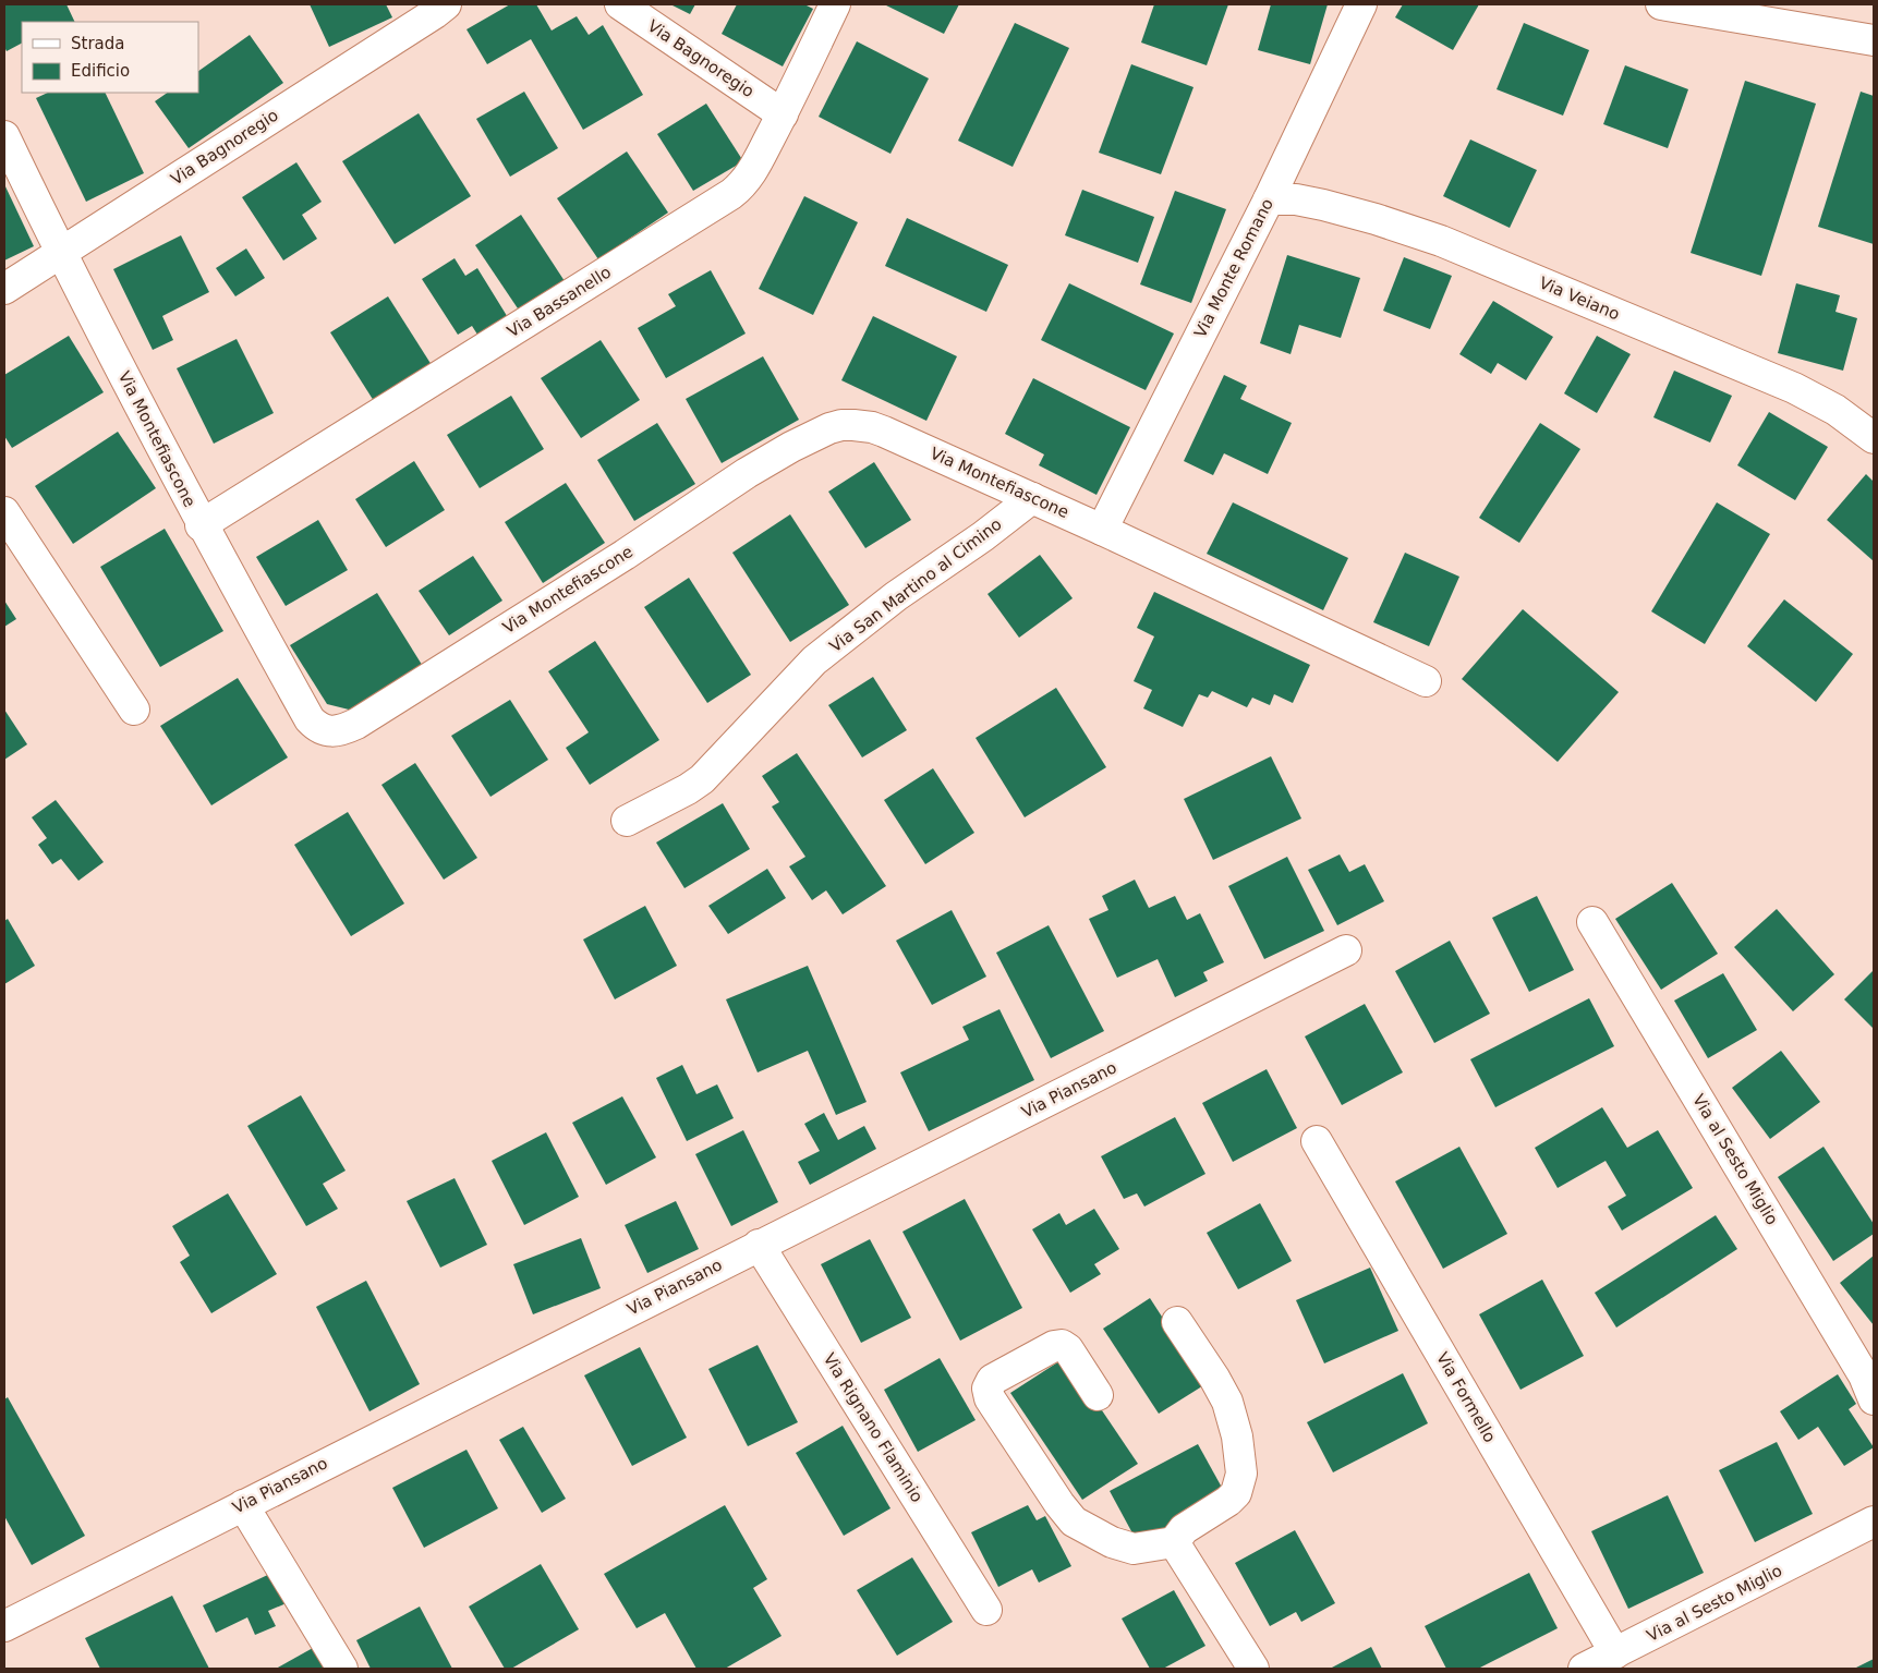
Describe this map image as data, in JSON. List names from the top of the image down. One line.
{"streets":{"street":["Via Bagnoregio","Via Monte Romano","Via Veiano","Via Bassanello","Via Montefiascone","Via San Martino al Cimino","Via Piansano","Via al Sesto Miglio","Via Formello","Via Rignano Flaminio"]},"crossings":[["Via Bagnoregio","Via Bassanello"],["Via Bagnoregio","Via Montefiascone"],["Via Monte Romano","Via Veiano"],["Via Monte Romano","Via Montefiascone"],["Via Bassanello","Via Montefiascone"],["Via Montefiascone","Via San Martino al Cimino"],["Via Piansano","Via Rignano Flaminio"],["Via al Sesto Miglio","Via Formello"]],"legend":["Strada","Edificio"]}
